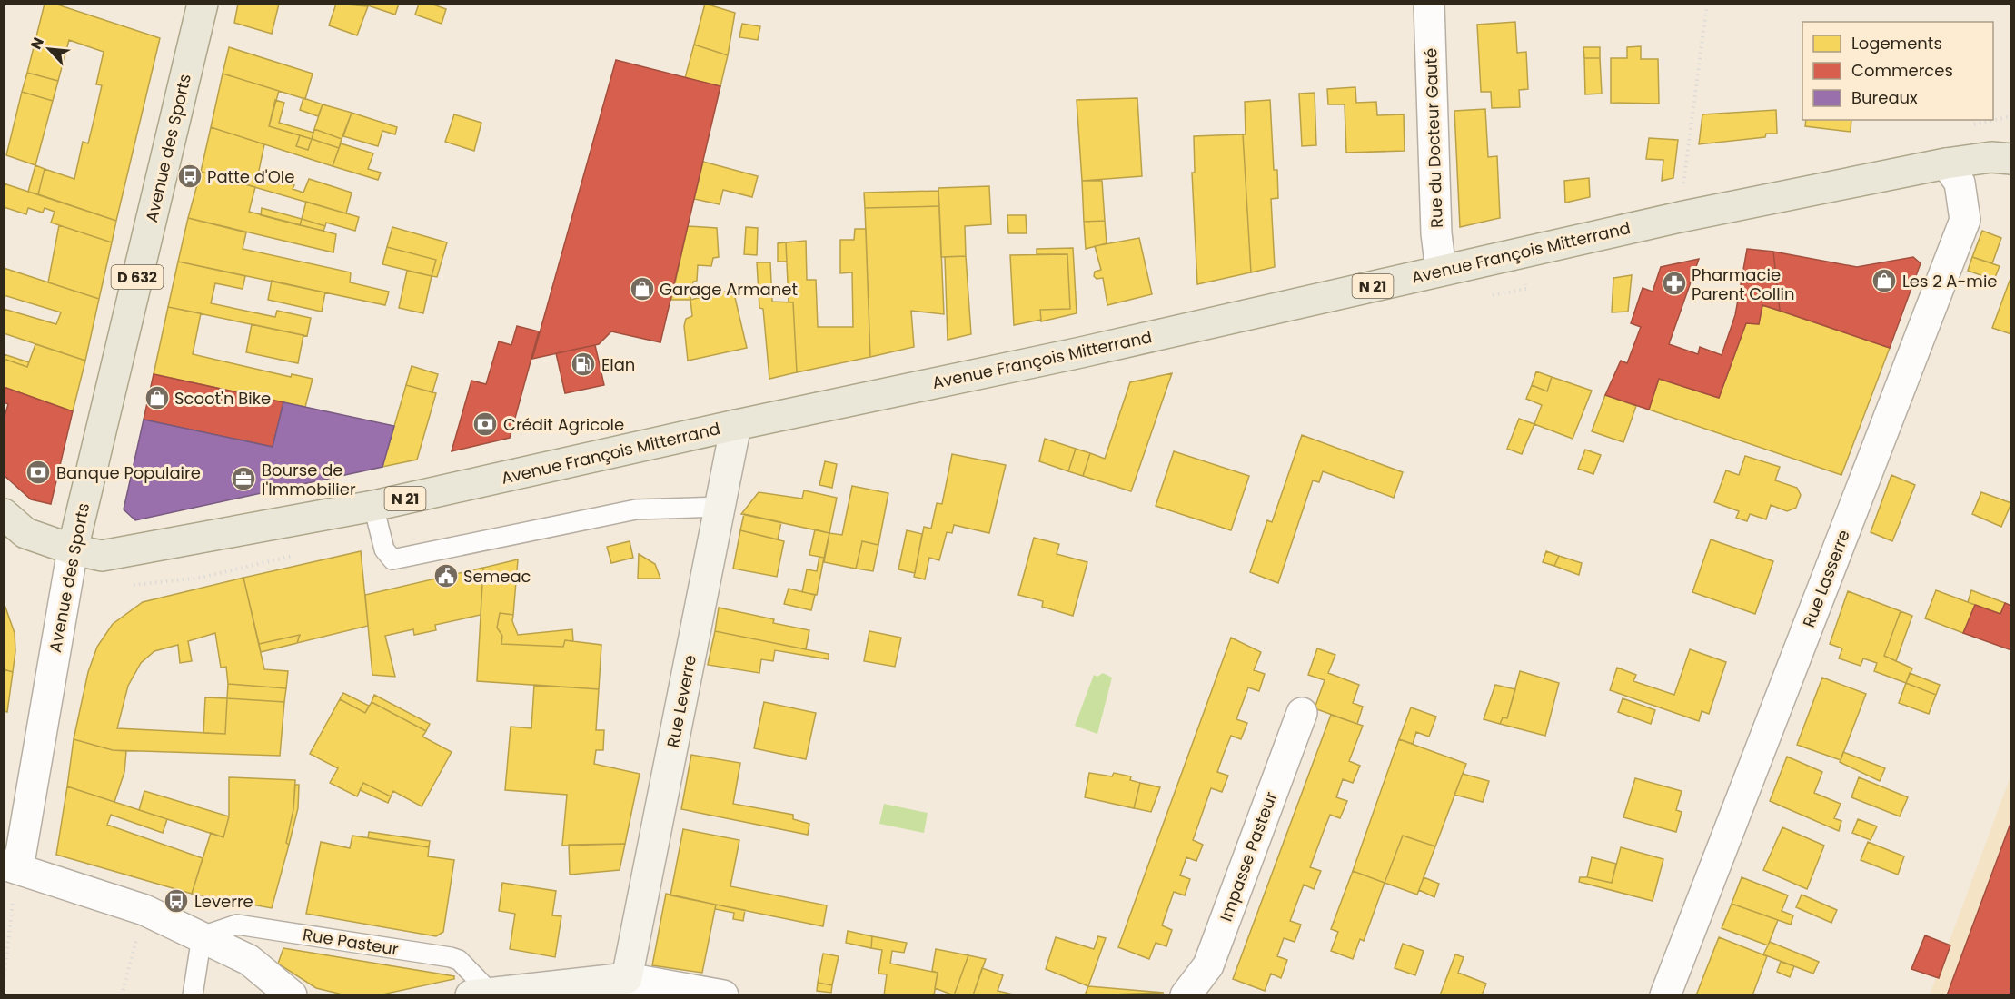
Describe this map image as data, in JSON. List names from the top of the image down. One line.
{"streets":{"main road":["Avenue des Sports","Avenue François Mitterrand","D 632","N 21"],"street":["Rue du Docteur Gauté","Rue Lasserre","Rue Leverre","Impasse Pasteur","Rue Pasteur"]},"crossings":[["Rue du Docteur Gauté","Avenue François Mitterrand"],["Avenue des Sports","Avenue François Mitterrand"],["Avenue des Sports","N 21"],["Avenue François Mitterrand","N 21"],["Avenue François Mitterrand","Rue Lasserre"],["Avenue François Mitterrand","Rue Leverre"],["Rue Leverre","Rue Pasteur"]],"places":{"bus stop":["Patte d'Oie","Leverre"],"shop":["Les 2 A-mie","Garage Armanet","Scoot'n Bike"],"pharmacy":["Pharmacie Parent Collin"],"fuel station":["Elan"],"bank":["Crédit Agricole","Banque Populaire"],"office":["Bourse de l'Immobilier"],"public building":["Semeac"]},"legend":["Logements","Commerces","Bureaux"],"north":"top left"}
